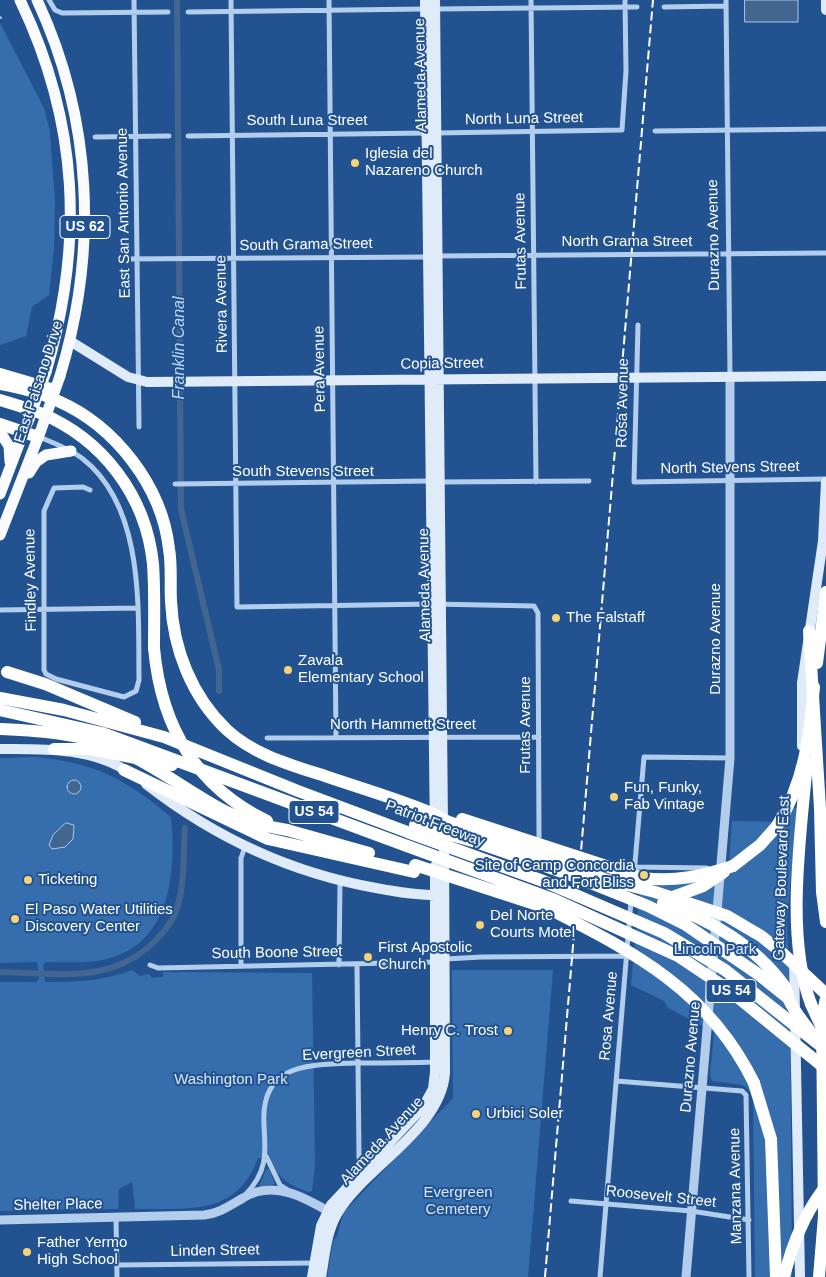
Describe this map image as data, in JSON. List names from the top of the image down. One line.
{"streets":{"highway":["US 54","Patriot Freeway"],"main road":["Alameda Avenue","US 62","Copia Street","East Paisano Drive","Gateway Boulevard East"],"street":["North Luna Street","South Luna Street","East San Antonio Avenue","Durazno Avenue","Frutas Avenue","North Grama Street","South Grama Street","Rivera Avenue","Pera Avenue","Rosa Avenue","North Stevens Street","South Stevens Street","Findley Avenue","North Hammett Street","South Boone Street","Evergreen Street","Manzana Avenue","Roosevelt Street","Shelter Place","Linden Street"]},"crossings":[["Alameda Avenue","North Luna Street"],["Alameda Avenue","South Luna Street"],["Alameda Avenue","Frutas Avenue"],["Alameda Avenue","North Grama Street"],["Alameda Avenue","South Grama Street"],["Alameda Avenue","Copia Street"],["Alameda Avenue","South Stevens Street"],["Alameda Avenue","North Hammett Street"],["Alameda Avenue","South Boone Street"],["Alameda Avenue","Evergreen Street"],["Alameda Avenue","Linden Street"],["North Luna Street","South Luna Street"],["North Luna Street","Frutas Avenue"],["South Luna Street","Rivera Avenue"],["South Luna Street","Pera Avenue"],["East San Antonio Avenue","South Grama Street"],["East San Antonio Avenue","Copia Street"],["Durazno Avenue","North Grama Street"],["Durazno Avenue","Copia Street"],["Durazno Avenue","Rosa Avenue"],["Durazno Avenue","North Stevens Street"],["Durazno Avenue","Manzana Avenue"],["Durazno Avenue","Roosevelt Street"],["Frutas Avenue","North Grama Street"],["Frutas Avenue","Copia Street"],["Frutas Avenue","North Hammett Street"],["North Grama Street","South Grama Street"],["South Grama Street","Rivera Avenue"],["South Grama Street","Pera Avenue"],["Rivera Avenue","Copia Street"],["Rivera Avenue","Pera Avenue"],["Rivera Avenue","South Stevens Street"],["Copia Street","Pera Avenue"],["Copia Street","East Paisano Drive"],["Copia Street","Rosa Avenue"],["Pera Avenue","South Stevens Street"],["Pera Avenue","North Hammett Street"],["Rosa Avenue","North Stevens Street"],["Rosa Avenue","South Boone Street"],["Rosa Avenue","Roosevelt Street"],["North Stevens Street","Gateway Boulevard East"],["Evergreen Street","Shelter Place"],["Manzana Avenue","Roosevelt Street"]],"water":["Franklin Canal"],"parks":["Lincoln Park","Washington Park","Evergreen Cemetery"],"places":["Iglesia del Nazareno Church","The Falstaff","Zavala Elementary School","Fun, Funky, Fab Vintage","Site of Camp Concordia and Fort Bliss","Ticketing","El Paso Water Utilities Discovery Center","Del Norte Courts Motel","First Apostolic Church","Henry C. Trost","Urbici Soler","Father Yermo High School"]}
